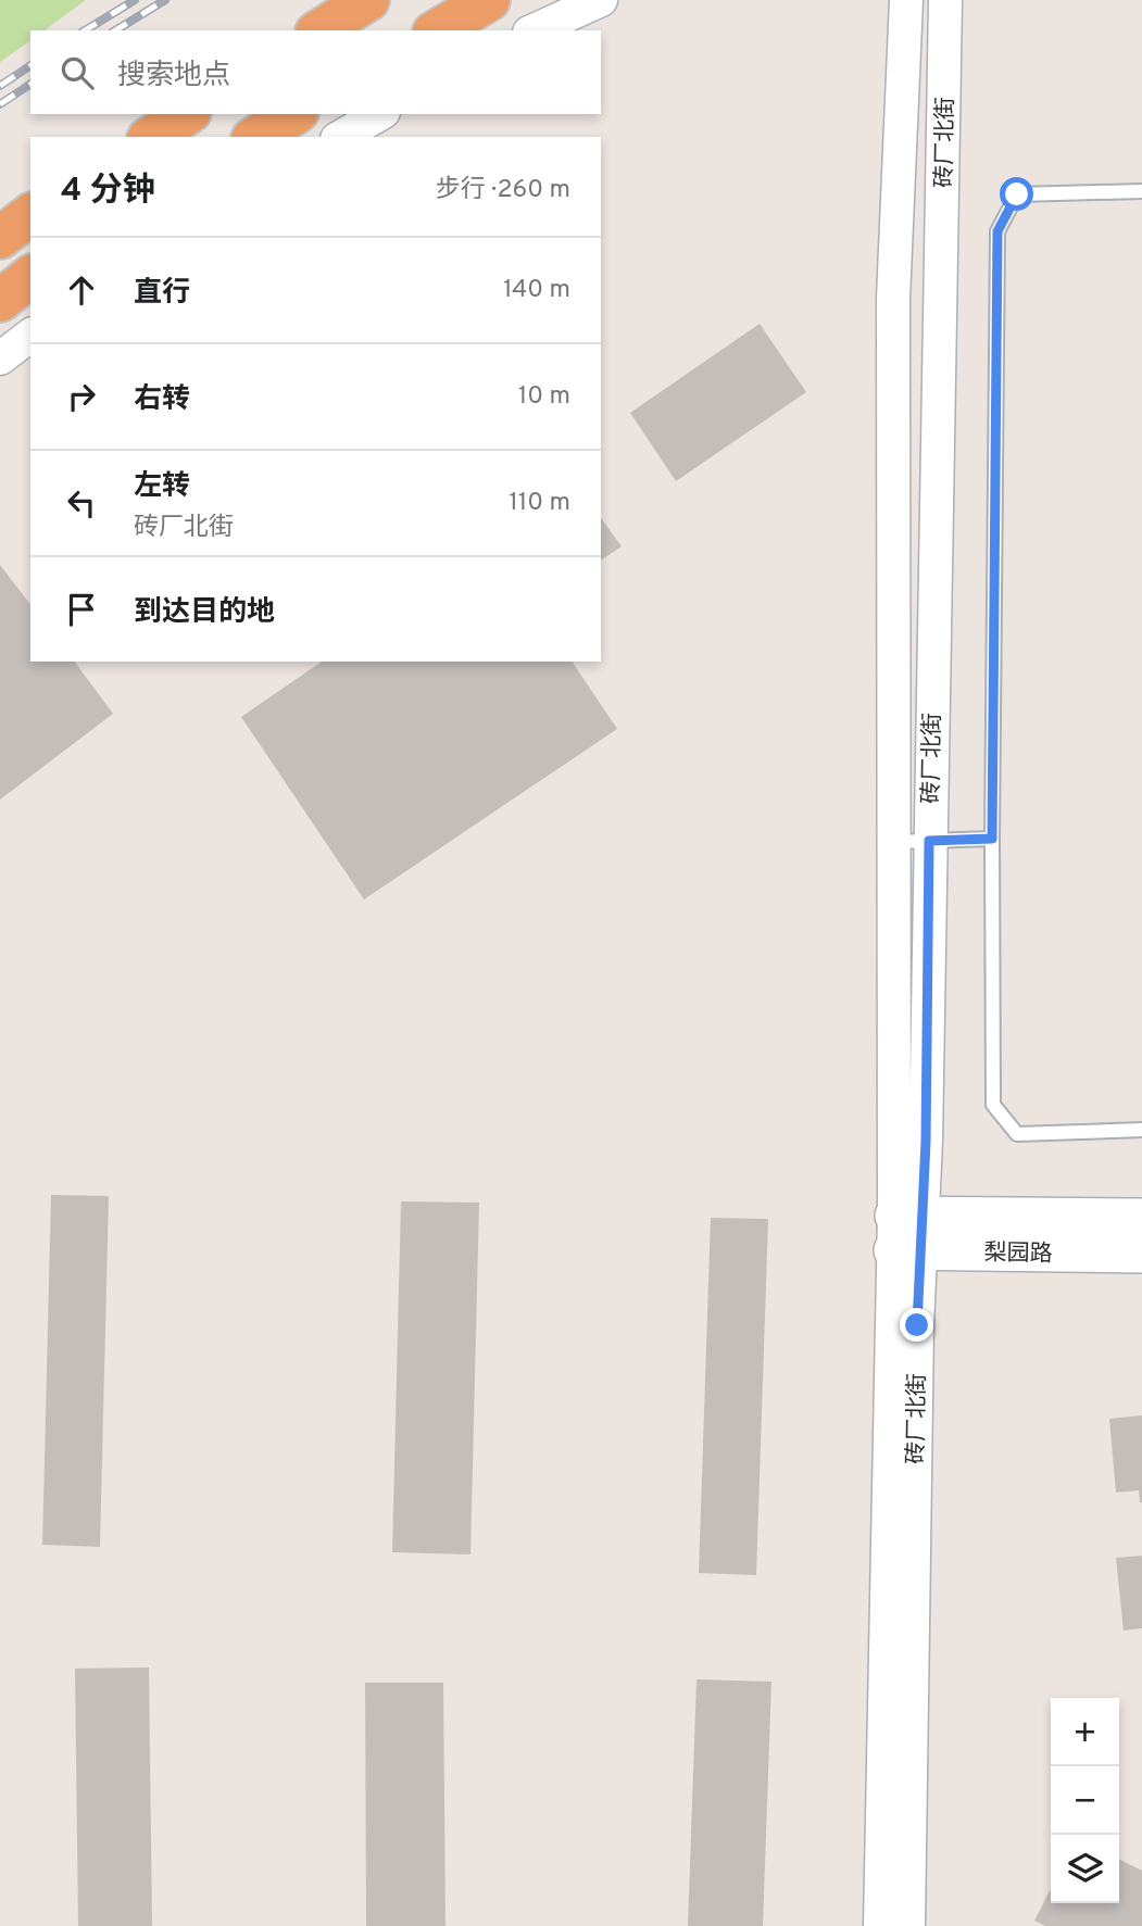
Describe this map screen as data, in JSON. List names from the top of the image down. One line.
{"streets":{"main road":["梨园路"],"street":["砖厂北街"]},"crossings":[["砖厂北街","梨园路"]],"page":{"search":"搜索地点","heading":["4 分钟","步行 · 260 m"],"list":[["直行","140 m"],["右转","10 m"],["左转","砖厂北街","110 m"],"到达目的地"],"map_buttons":["+","−"]}}
